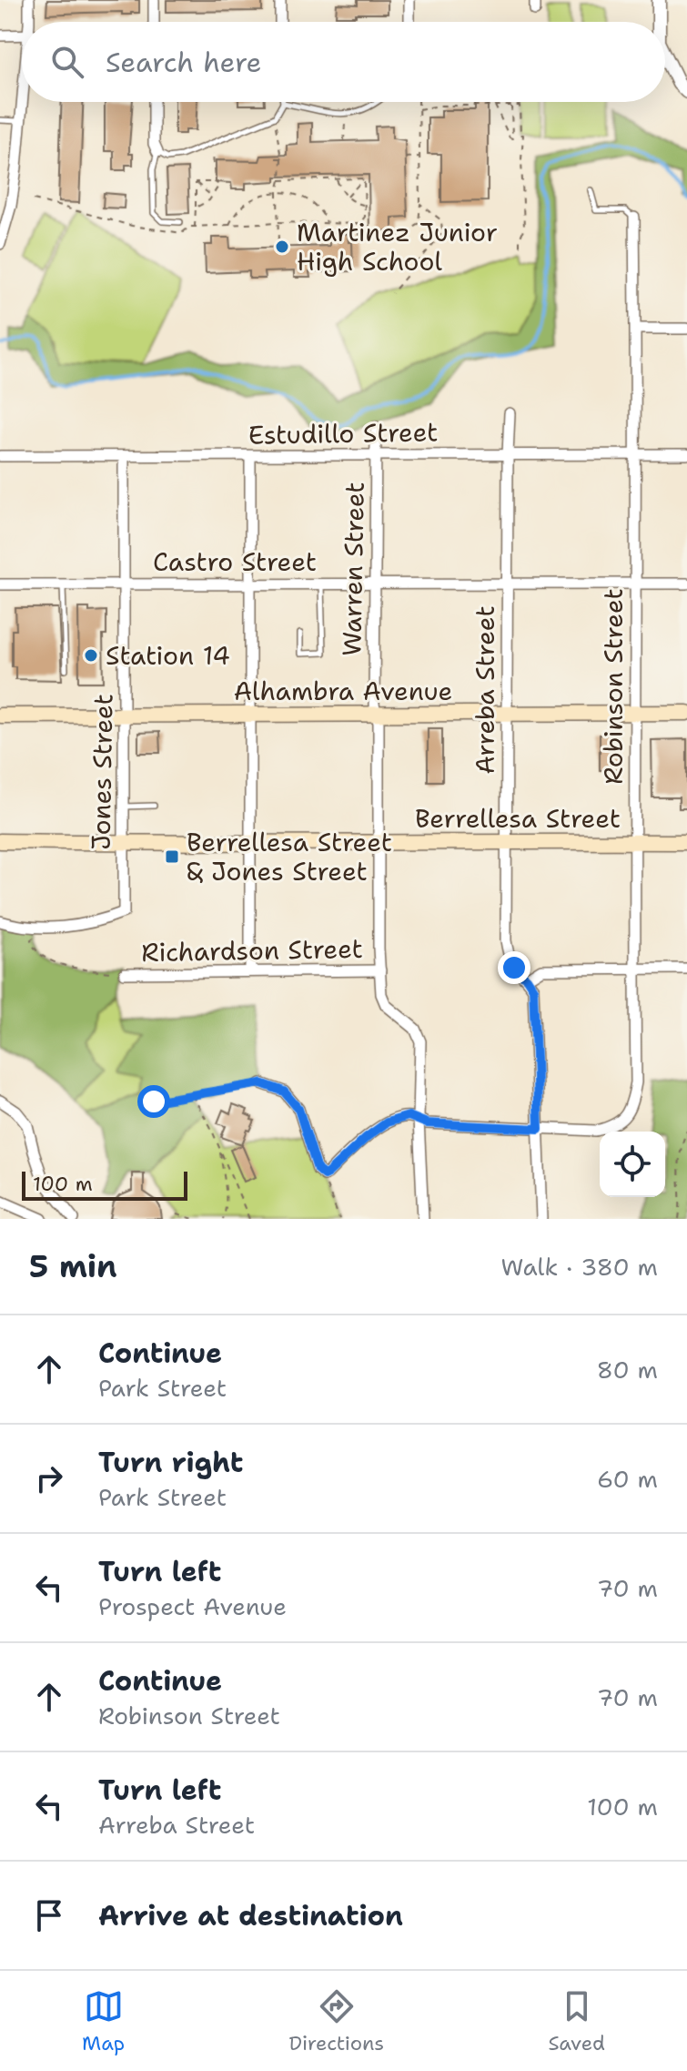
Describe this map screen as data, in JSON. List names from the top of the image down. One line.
{"streets":{"main road":["Alhambra Avenue","Berrellesa Street"],"street":["Estudillo Street","Castro Street","Warren Street","Robinson Street","Arreba Street","Jones Street","Richardson Street"]},"crossings":[["Estudillo Street","Warren Street"],["Estudillo Street","Robinson Street"],["Estudillo Street","Arreba Street"],["Estudillo Street","Jones Street"],["Castro Street","Warren Street"],["Castro Street","Robinson Street"],["Castro Street","Arreba Street"],["Castro Street","Jones Street"],["Warren Street","Robinson Street"],["Warren Street","Alhambra Avenue"],["Warren Street","Berrellesa Street"],["Warren Street","Richardson Street"],["Robinson Street","Arreba Street"],["Robinson Street","Alhambra Avenue"],["Robinson Street","Berrellesa Street"],["Arreba Street","Alhambra Avenue"],["Arreba Street","Berrellesa Street"],["Alhambra Avenue","Jones Street"],["Jones Street","Berrellesa Street"]],"places":{"other":["Martinez Junior High School","Station 14"],"transit":["Berrellesa Street & Jones Street"]},"scale_bar":"100 m","page":{"search":"Search here","scale":"100 m","heading":["5 min","Walk · 380 m"],"list":[["Continue","Park Street","80 m"],["Turn right","Park Street","60 m"],["Turn left","Prospect Avenue","70 m"],["Continue","Robinson Street","70 m"],["Turn left","Arreba Street","100 m"],"Arrive at destination"],"nav":["Map","Directions","Saved"]}}
